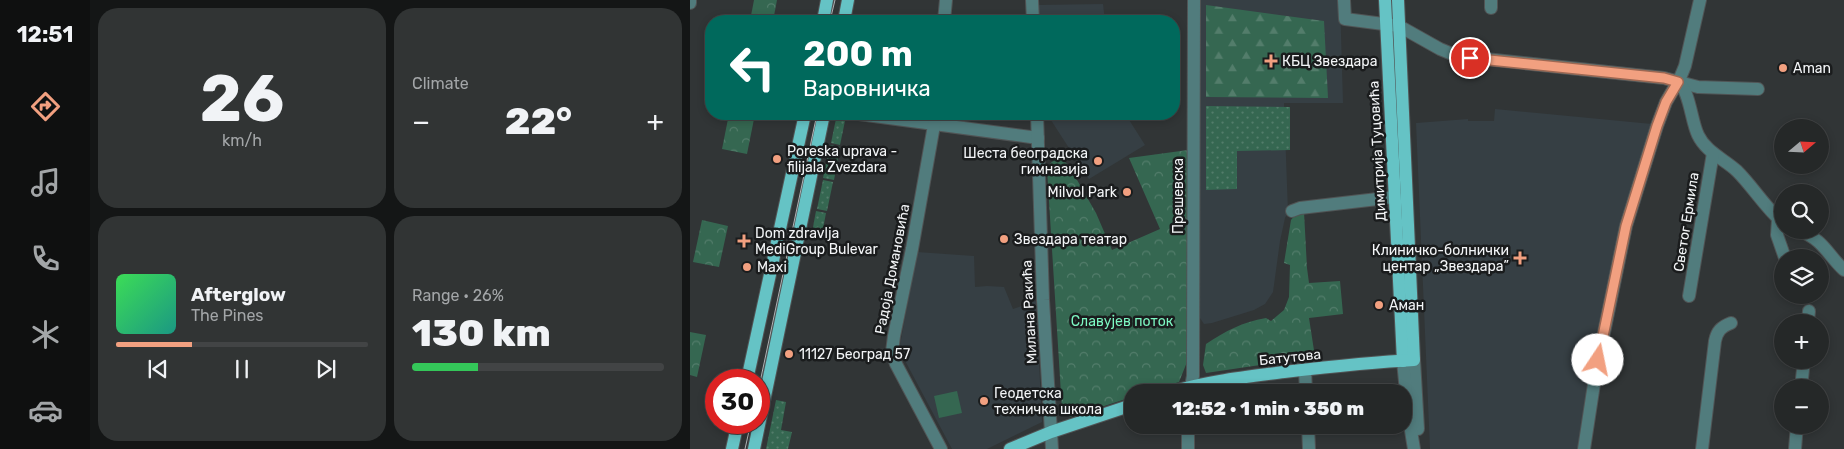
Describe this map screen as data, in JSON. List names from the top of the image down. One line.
{"streets":{"main road":["Димитрија Туцовића","Батутова"],"street":["Прешевска","Светог Ермила","Радоја Домановића","Милана Ракића"]},"crossings":[["Димитрија Туцовића","Батутова"]],"parks":["Славујев поток"],"places":{"health":["КБЦ Звездара","Dom zdravlja MediGroup Bulevar","Клиничко-болнички центар „Звездара”"],"other":["Aman","Poreska uprava - filijala Zvezdara","Шеста београдска гимназија","Milvol Park","Звездара театар","Maxi","Аман","11127 Београд 57","Геодетска техничка школа"]},"north":"right","page":{"tabs":"12:51","tile":[["26","km/h"],"Climate",["Range · 26%","130 km"]],"turn":["200 m","Варовничка"],"heat":["−","22°","+"],"map_buttons":["+","−"],"song":["Afterglow","The Pines"],"limit":"30","trip":"12:52 · 1 min · 350 m"}}
